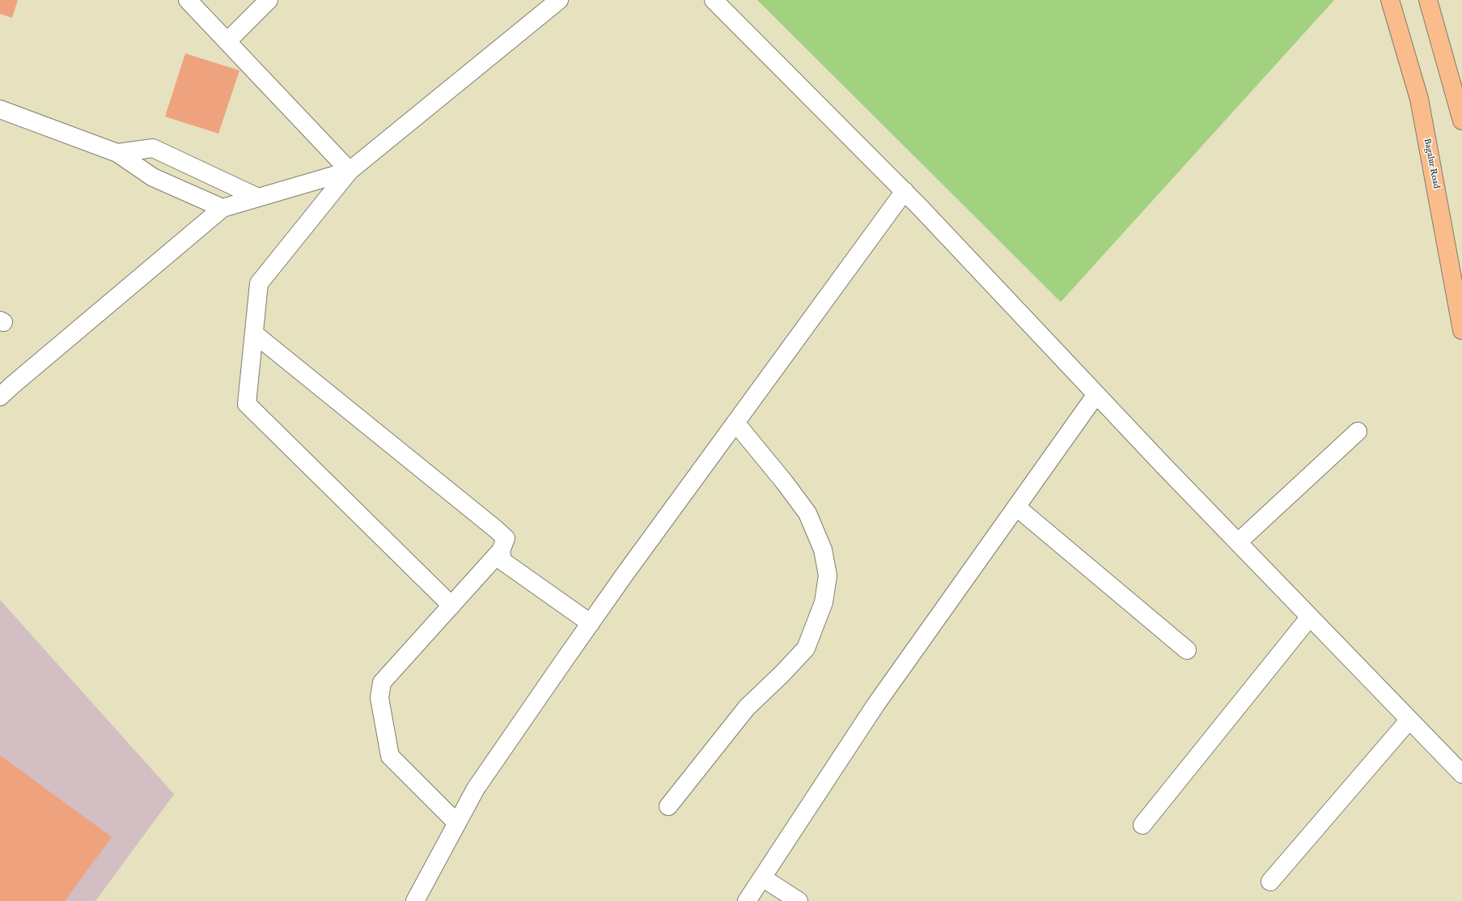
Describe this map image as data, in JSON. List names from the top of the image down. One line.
{"streets":{"main road":["Bagalur Road"]}}
